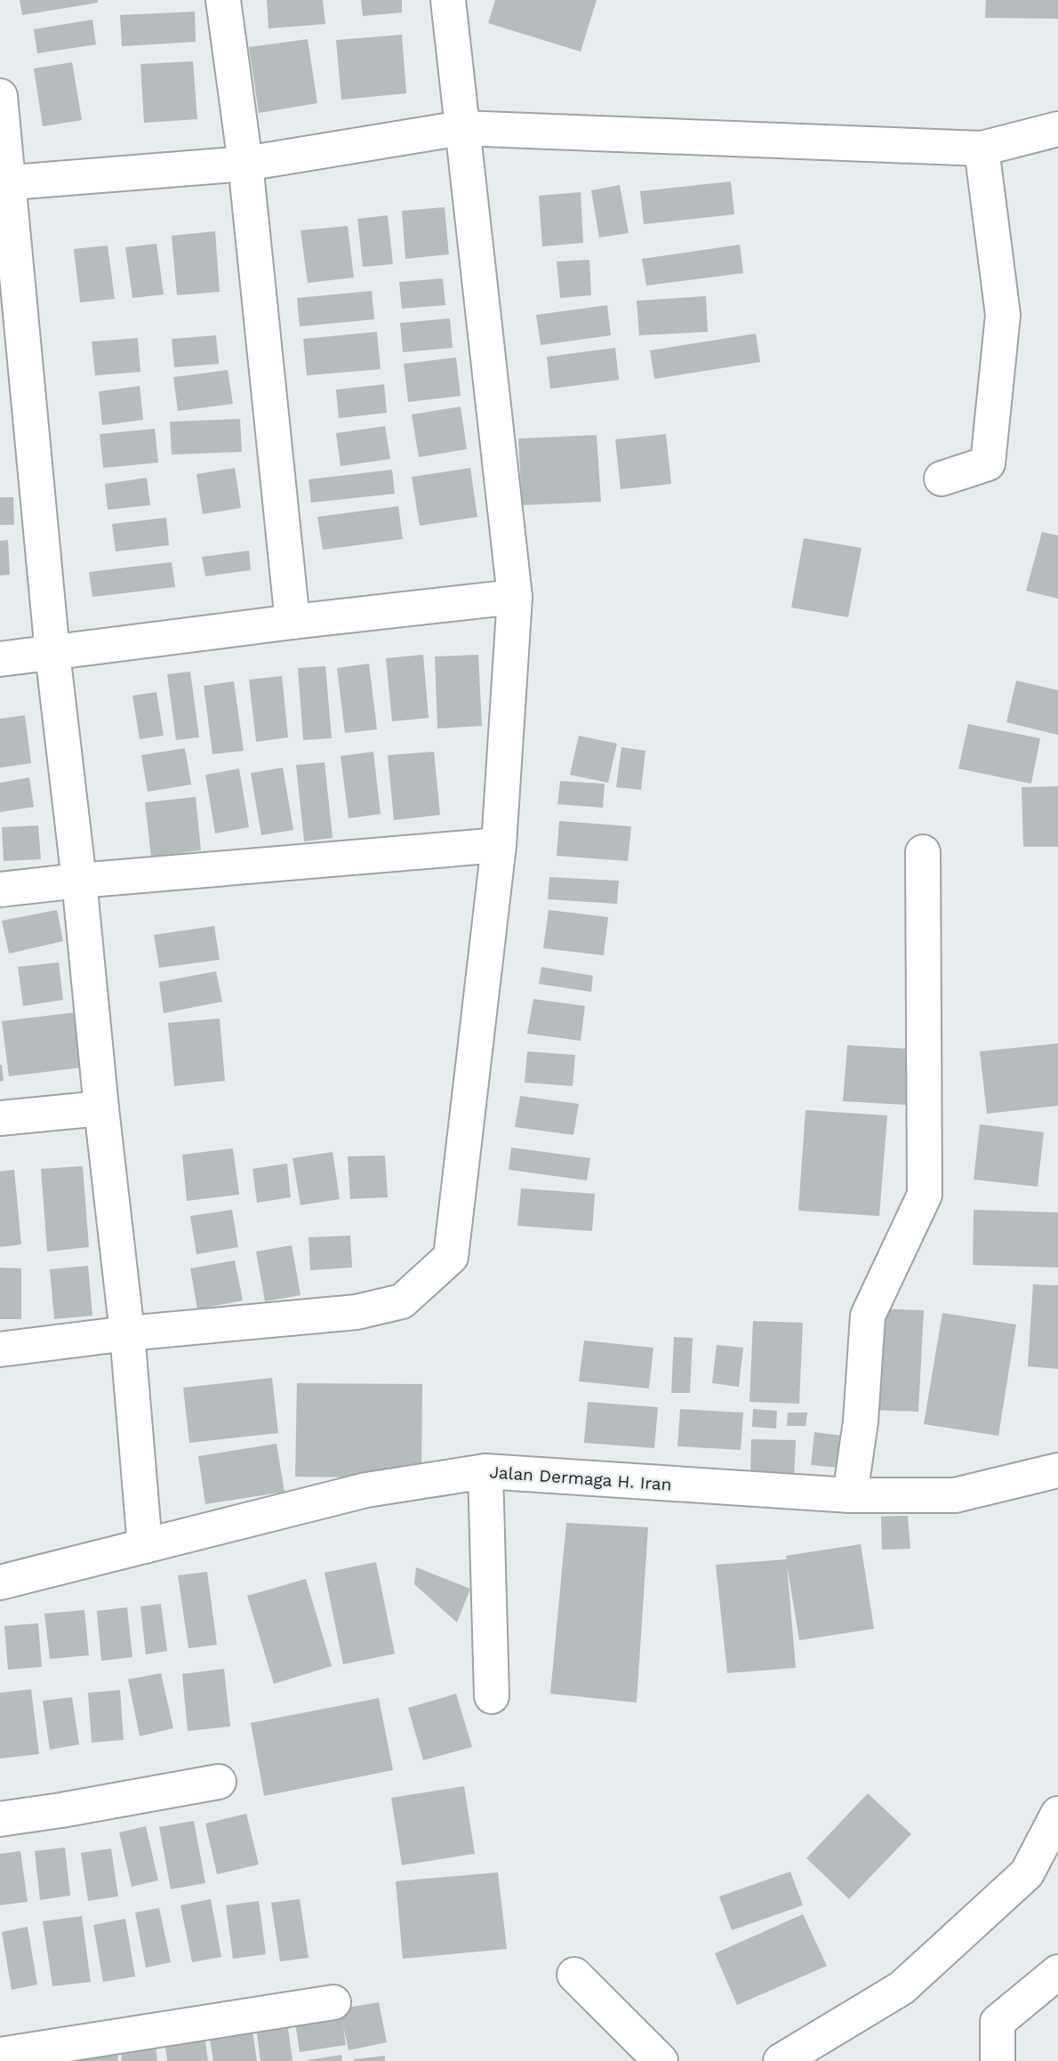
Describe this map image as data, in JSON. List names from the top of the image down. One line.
{"streets":{"street":["Jalan Dermaga H. Iran"]}}
